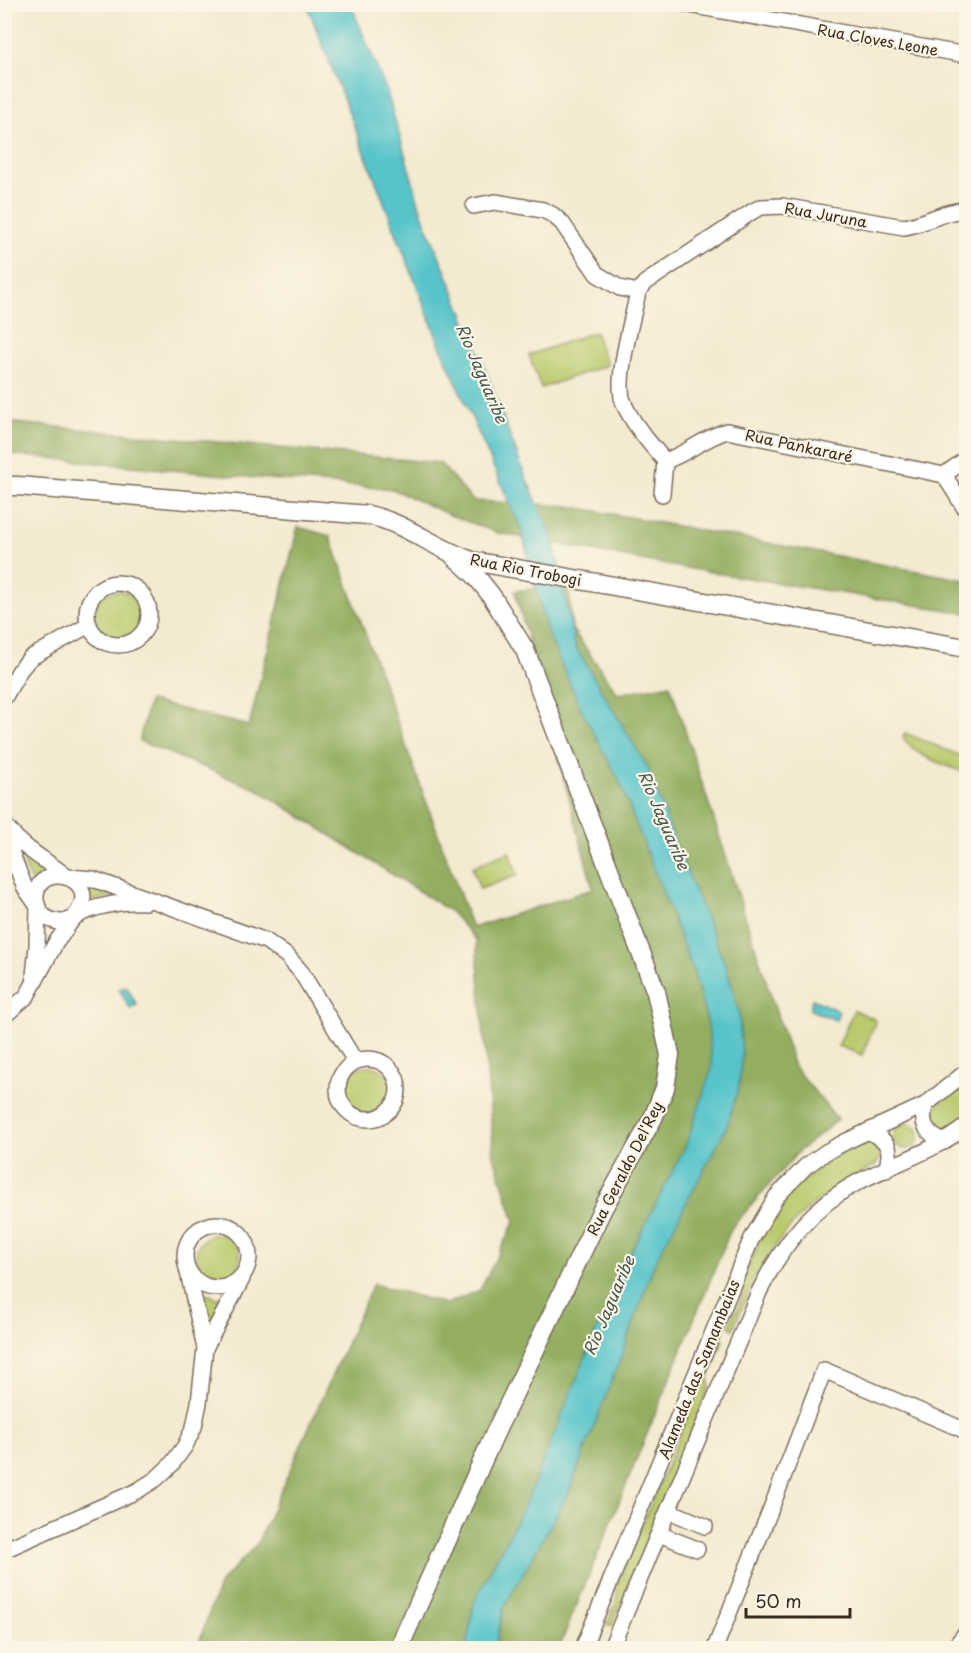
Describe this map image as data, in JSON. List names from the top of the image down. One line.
{"streets":{"main road":["Rua Rio Trobogi","Rua Geraldo Del'Rey"],"street":["Rua Cloves Leone","Rua Juruna","Rua Pankararé","Alameda das Samambaias"]},"crossings":[["Rua Rio Trobogi","Rua Geraldo Del'Rey"]],"water":["Rio Jaguaribe"],"scale_bar":"50 m"}
